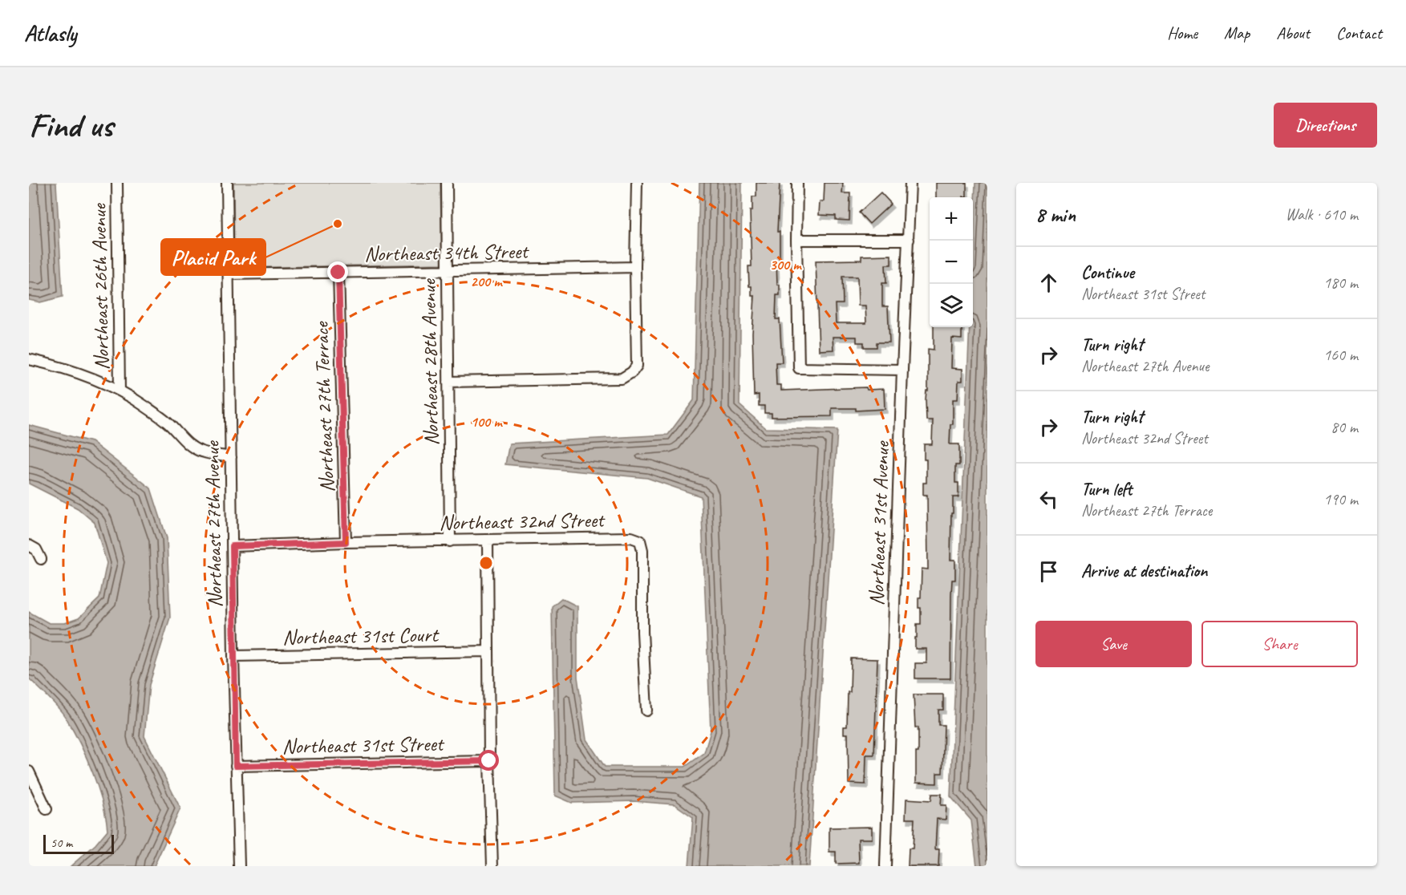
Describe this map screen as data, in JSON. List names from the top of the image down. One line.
{"streets":{"street":["Northeast 34th Street","Northeast 26th Avenue","Northeast 28th Avenue","Northeast 27th Terrace","Northeast 32nd Street","Northeast 31st Avenue","Northeast 27th Avenue","Northeast 31st Court","Northeast 31st Street"]},"crossings":[["Northeast 34th Street","Northeast 28th Avenue"],["Northeast 34th Street","Northeast 27th Terrace"],["Northeast 34th Street","Northeast 27th Avenue"],["Northeast 28th Avenue","Northeast 32nd Street"],["Northeast 27th Terrace","Northeast 32nd Street"],["Northeast 32nd Street","Northeast 27th Avenue"],["Northeast 27th Avenue","Northeast 31st Court"],["Northeast 27th Avenue","Northeast 31st Street"]],"places":["Placid Park"],"scale_bar":"50 m","page":{"header":"Atlasly","nav":["Home","Map","About","Contact"],"buttons":["Directions",["Save","Share"]],"title":"Find us","heading":["8 min","Walk · 610 m"],"map_buttons":["+","−"],"list":[["Continue","Northeast 31st Street","180 m"],["Turn right","Northeast 27th Avenue","160 m"],["Turn right","Northeast 32nd Street","80 m"],["Turn left","Northeast 27th Terrace","190 m"],"Arrive at destination"],"scale":"50 m"},"rings":["300 m","200 m","100 m"]}
